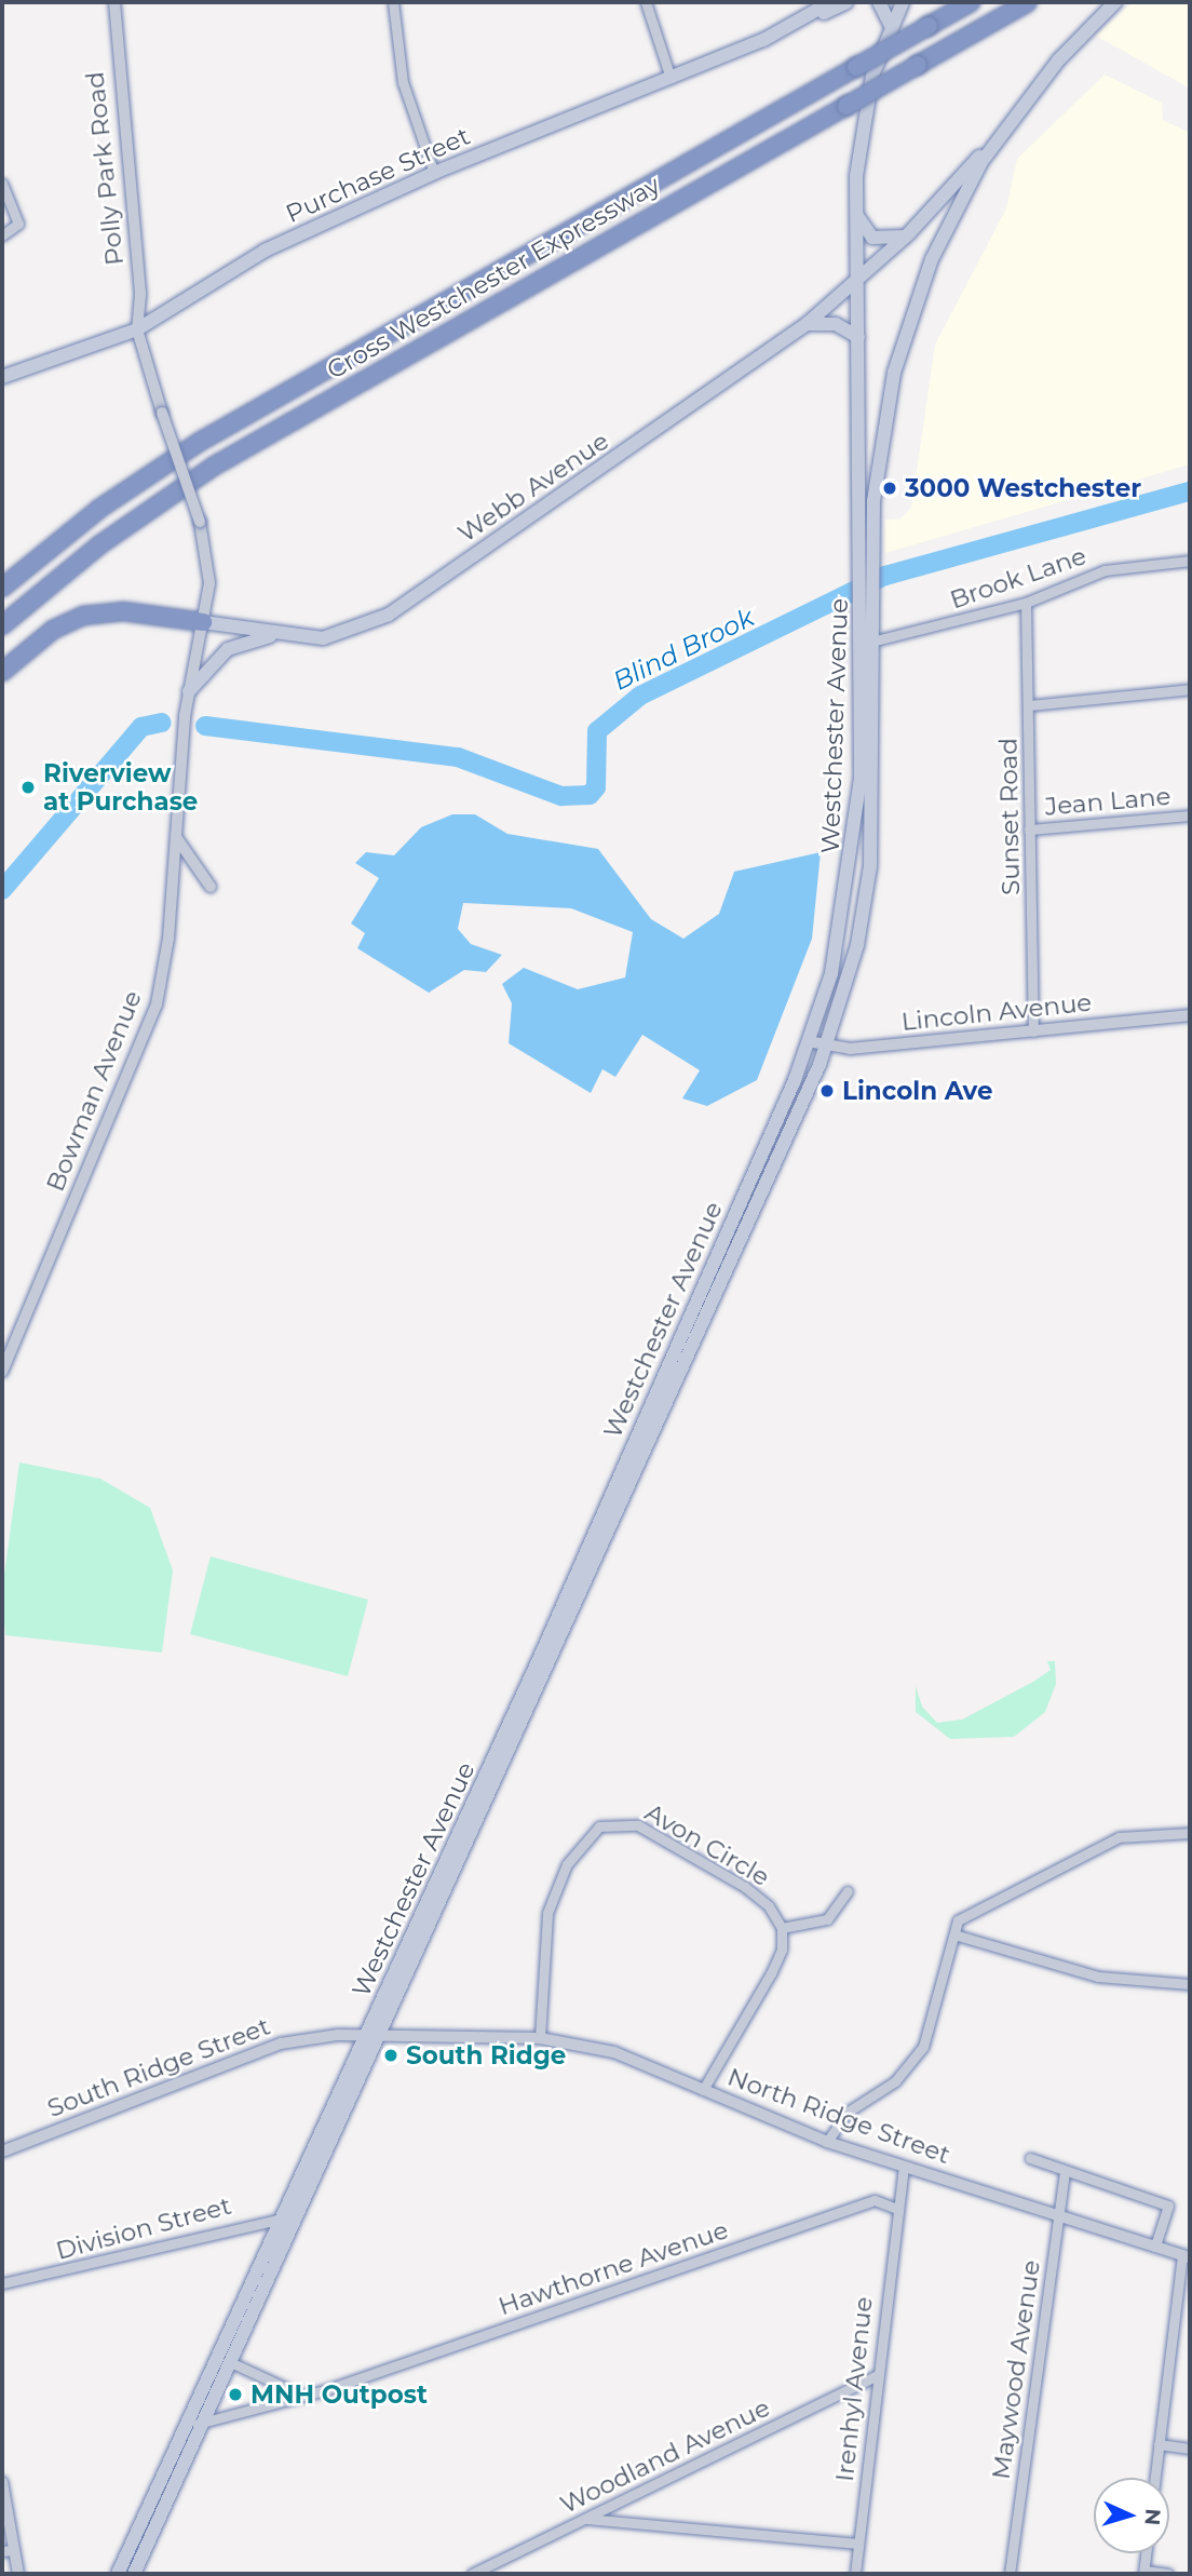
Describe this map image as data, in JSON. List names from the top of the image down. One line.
{"streets":{"highway":["Cross Westchester Expressway"],"main road":["Purchase Street","Webb Avenue","Westchester Avenue"],"street":["Polly Park Road","Brook Lane","Jean Lane","Sunset Road","Lincoln Avenue","Bowman Avenue","Avon Circle","South Ridge Street","North Ridge Street","Division Street","Hawthorne Avenue","Maywood Avenue","Irenhyl Avenue","Woodland Avenue"]},"crossings":[["Polly Park Road","Purchase Street"],["Polly Park Road","Bowman Avenue"],["Purchase Street","Bowman Avenue"],["Webb Avenue","Westchester Avenue"],["Webb Avenue","Bowman Avenue"],["Brook Lane","Westchester Avenue"],["Brook Lane","Sunset Road"],["Westchester Avenue","Lincoln Avenue"],["Westchester Avenue","South Ridge Street"],["Westchester Avenue","North Ridge Street"],["Westchester Avenue","Division Street"],["Westchester Avenue","Hawthorne Avenue"],["Jean Lane","Sunset Road"],["Sunset Road","Lincoln Avenue"],["Avon Circle","North Ridge Street"],["South Ridge Street","North Ridge Street"],["North Ridge Street","Maywood Avenue"],["Hawthorne Avenue","Irenhyl Avenue"],["Irenhyl Avenue","Woodland Avenue"]],"water":["Blind Brook"],"places":["3000 Westchester","Riverview at Purchase","Lincoln Ave","South Ridge","MNH Outpost"],"north":"right"}
